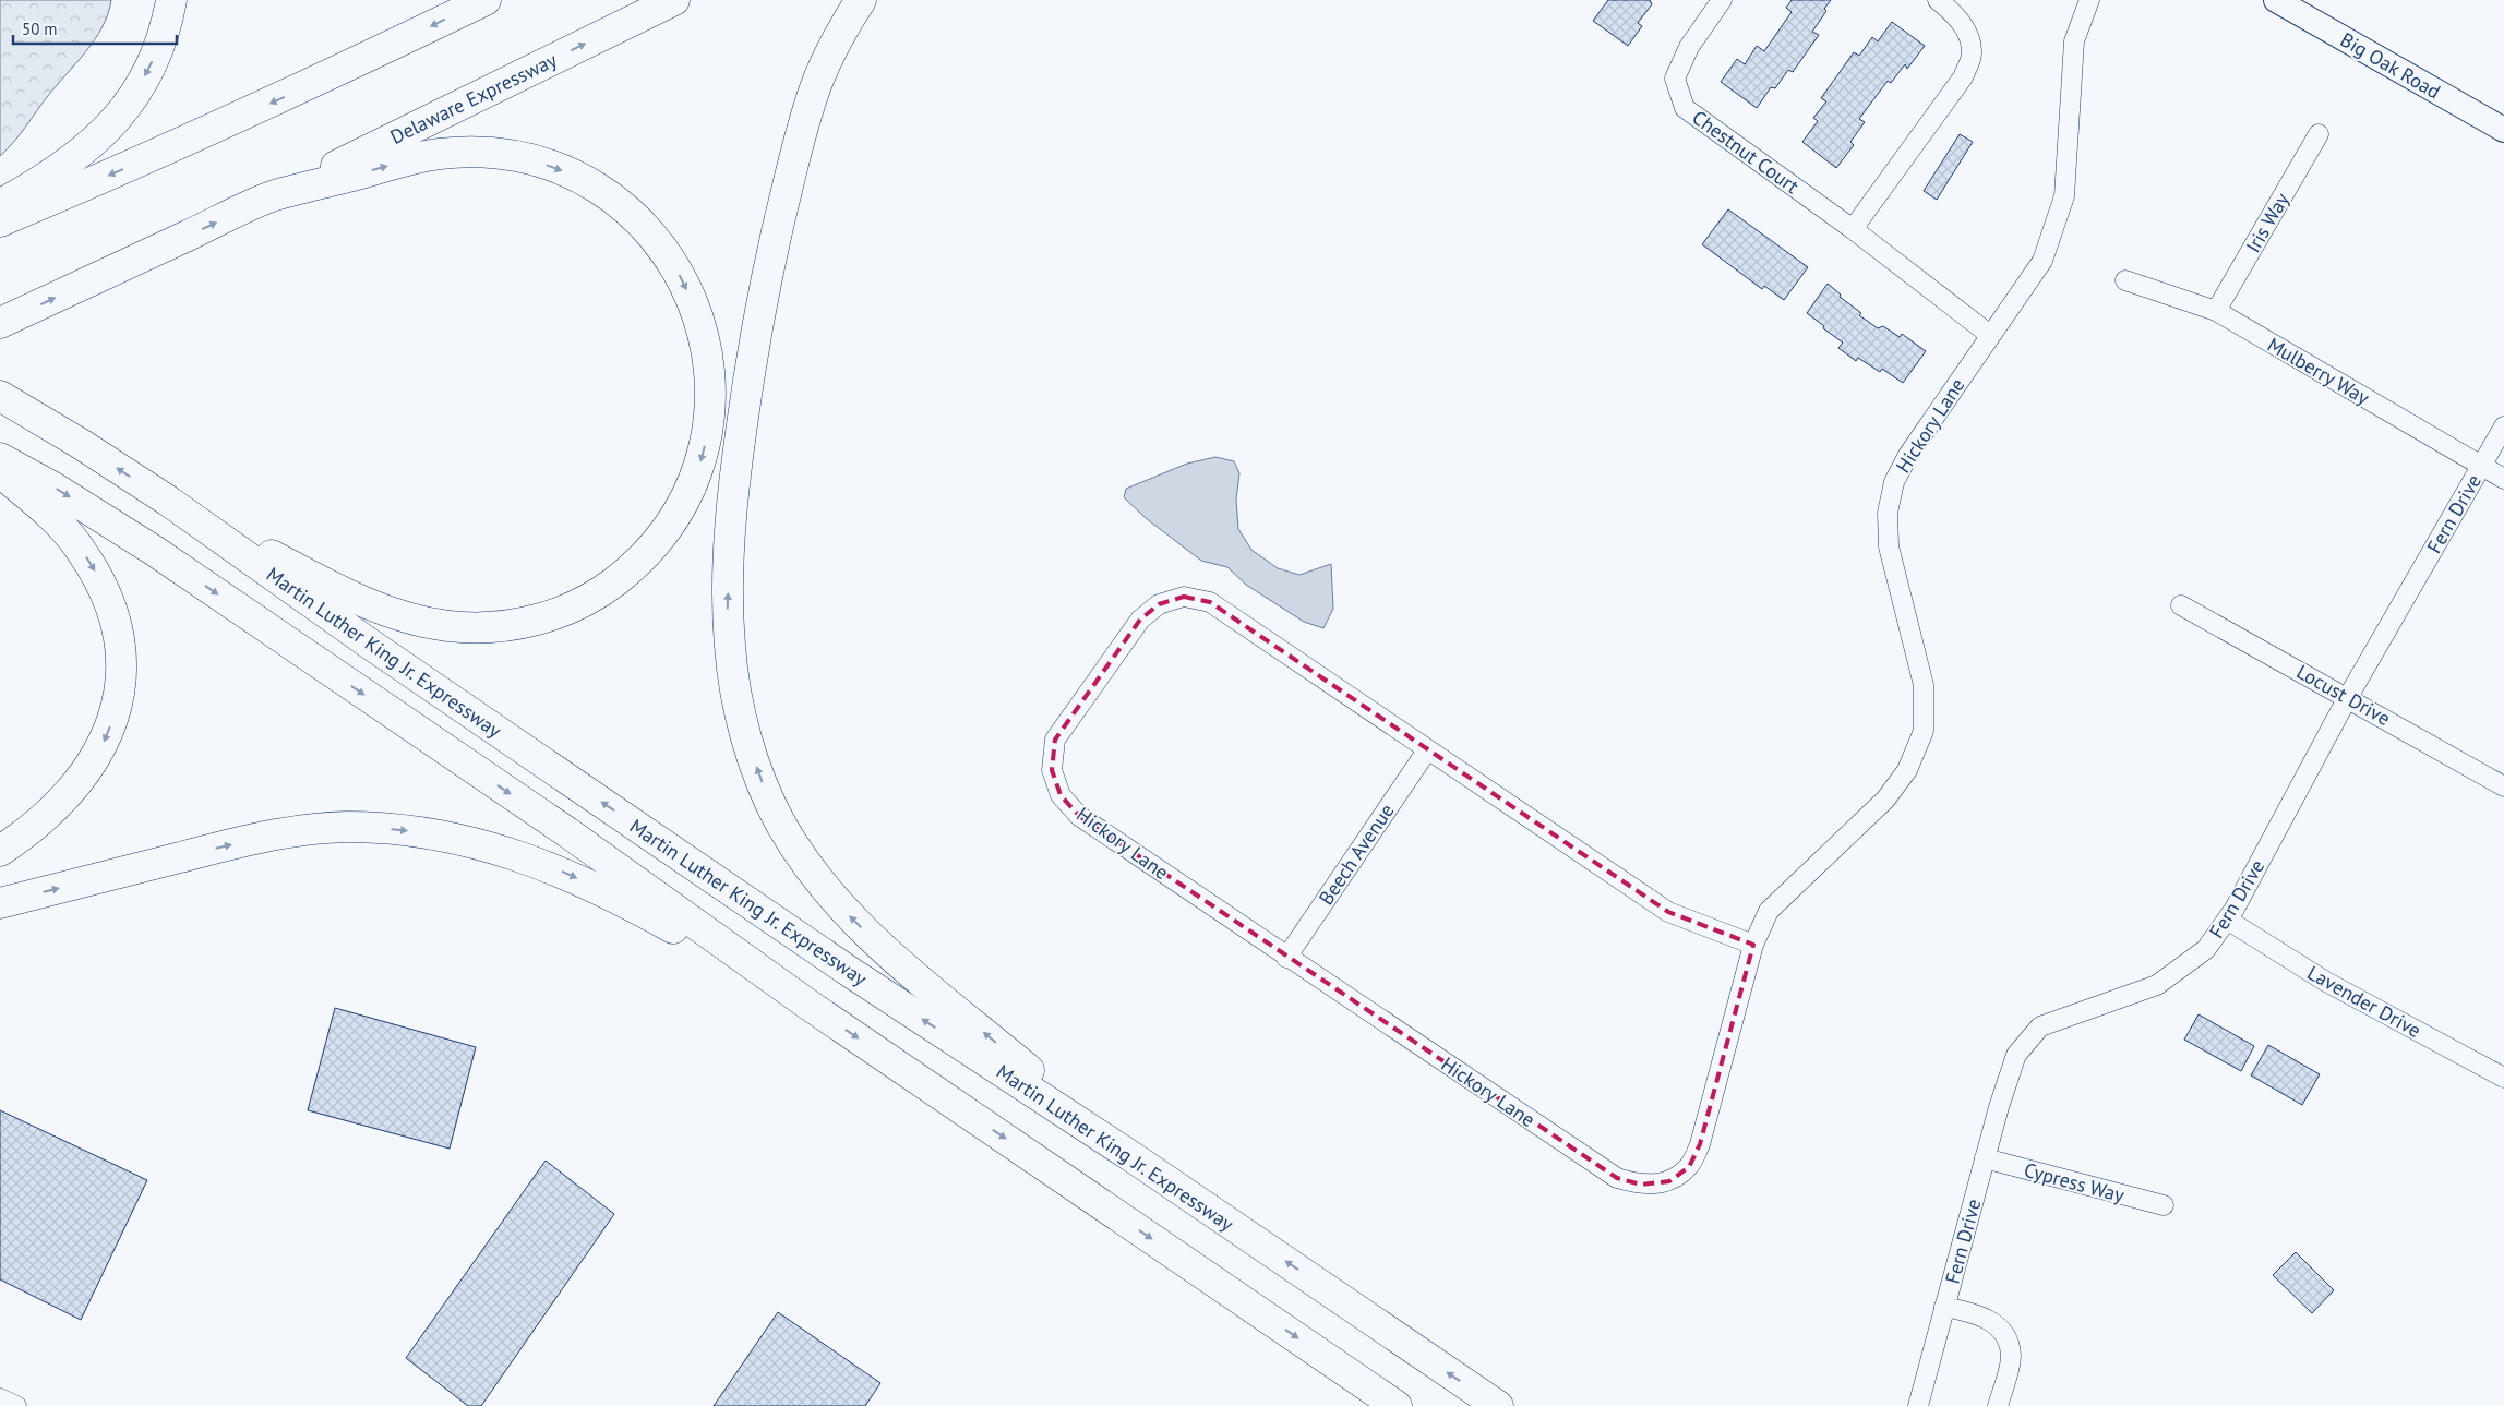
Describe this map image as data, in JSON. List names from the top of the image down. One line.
{"streets":{"highway":["Delaware Expressway","Martin Luther King Jr. Expressway"],"street":["Big Oak Road","Chestnut Court","Iris Way","Mulberry Way","Hickory Lane","Fern Drive","Locust Drive","Beech Avenue","Lavender Drive","Cypress Way"]},"crossings":[["Chestnut Court","Hickory Lane"],["Iris Way","Mulberry Way"],["Mulberry Way","Fern Drive"],["Hickory Lane","Beech Avenue"],["Fern Drive","Locust Drive"],["Fern Drive","Lavender Drive"],["Fern Drive","Cypress Way"]],"scale_bar":"50 m"}
